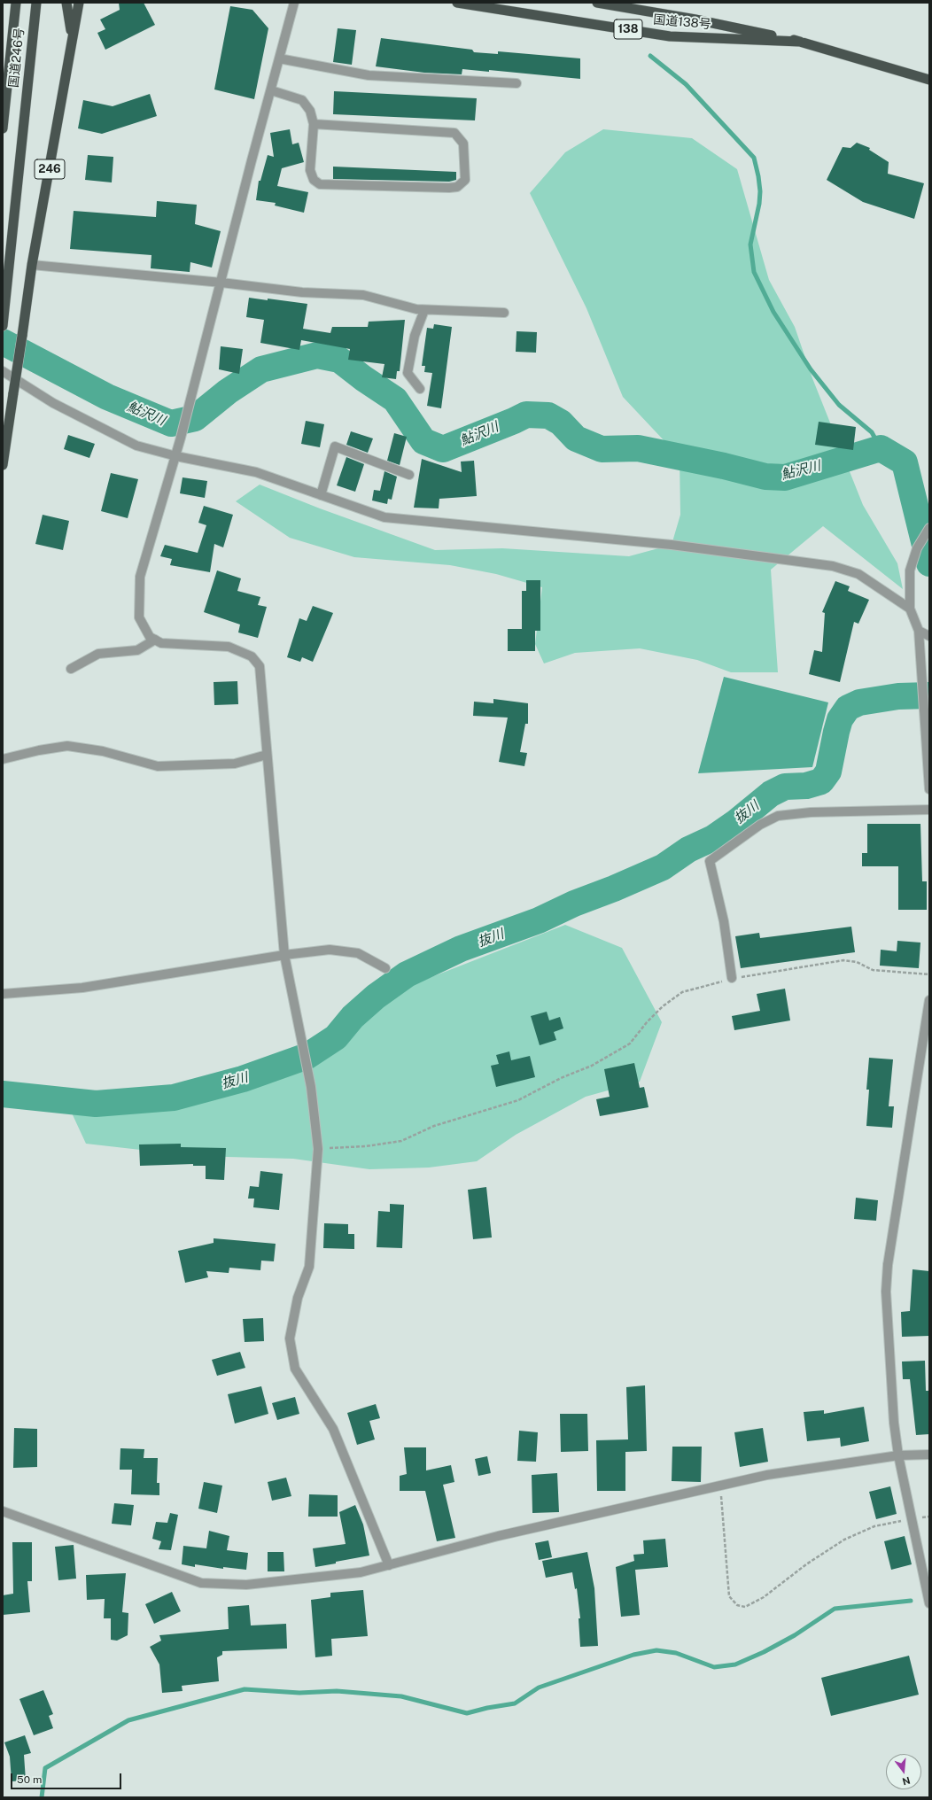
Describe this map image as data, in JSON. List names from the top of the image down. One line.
{"streets":{"highway":["国道138号","138","国道246号","246"]},"water":["鮎沢川","抜川"],"scale_bar":"50 m","north":"bottom"}
